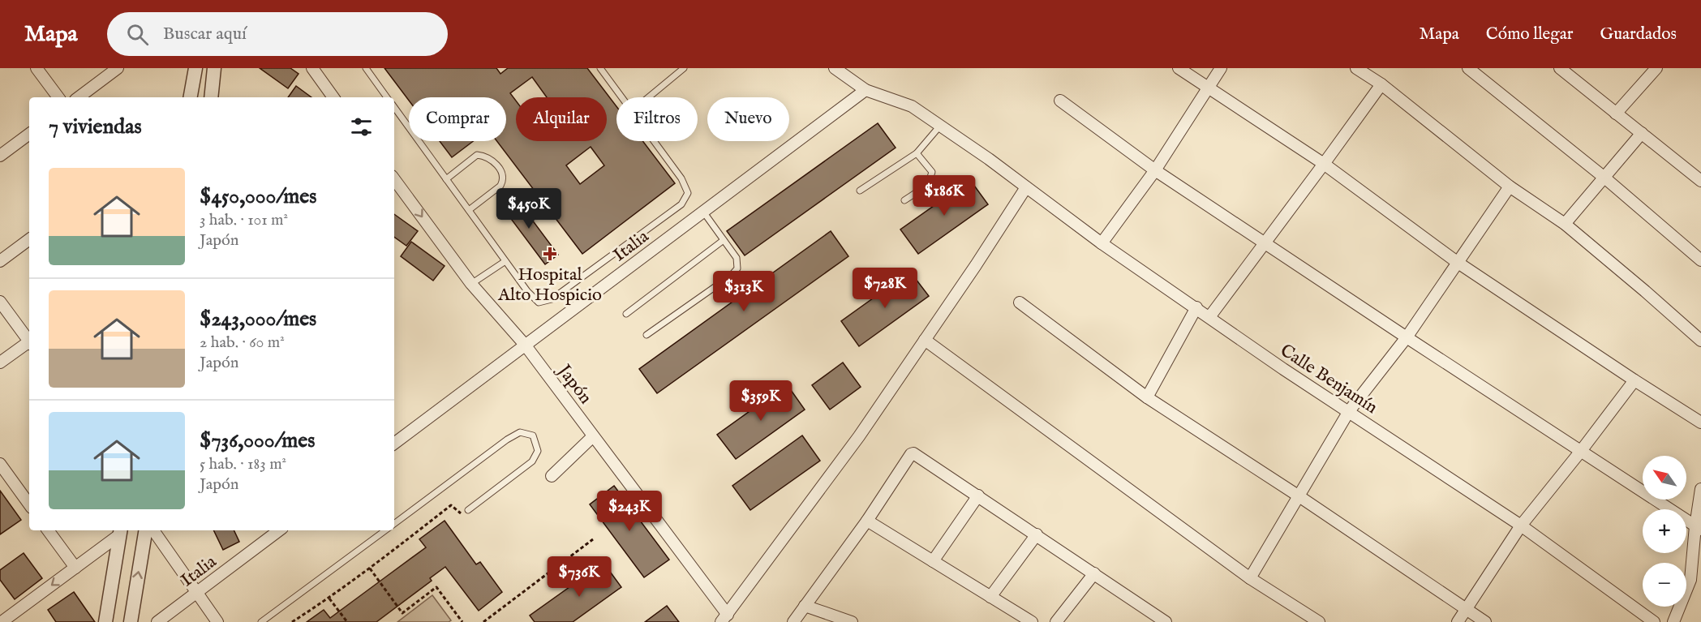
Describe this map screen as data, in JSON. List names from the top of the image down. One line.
{"streets":{"street":["Italia","Calle Benjamín","Japón"]},"crossings":[["Italia","Calle Benjamín"],["Italia","Japón"]],"places":{"health":["Hospital Alto Hospicio"]},"north":"top left","page":{"header":"Mapa","search":"Buscar aquí","nav":["Mapa","Cómo llegar","Guardados"],"chip":["Comprar","Alquilar","Filtros","Nuevo"],"heading":"7 viviendas","list":[{"name":"$450,000/mes","note":"3 hab. · 101 m² · Japón"},{"name":"$243,000/mes","note":"2 hab. · 60 m² · Japón"},{"name":"$736,000/mes","note":"5 hab. · 183 m² · Japón"}],"price":["$186K","$450K","$728K","$313K","$359K","$243K","$736K"],"map_buttons":["+","−"]}}
